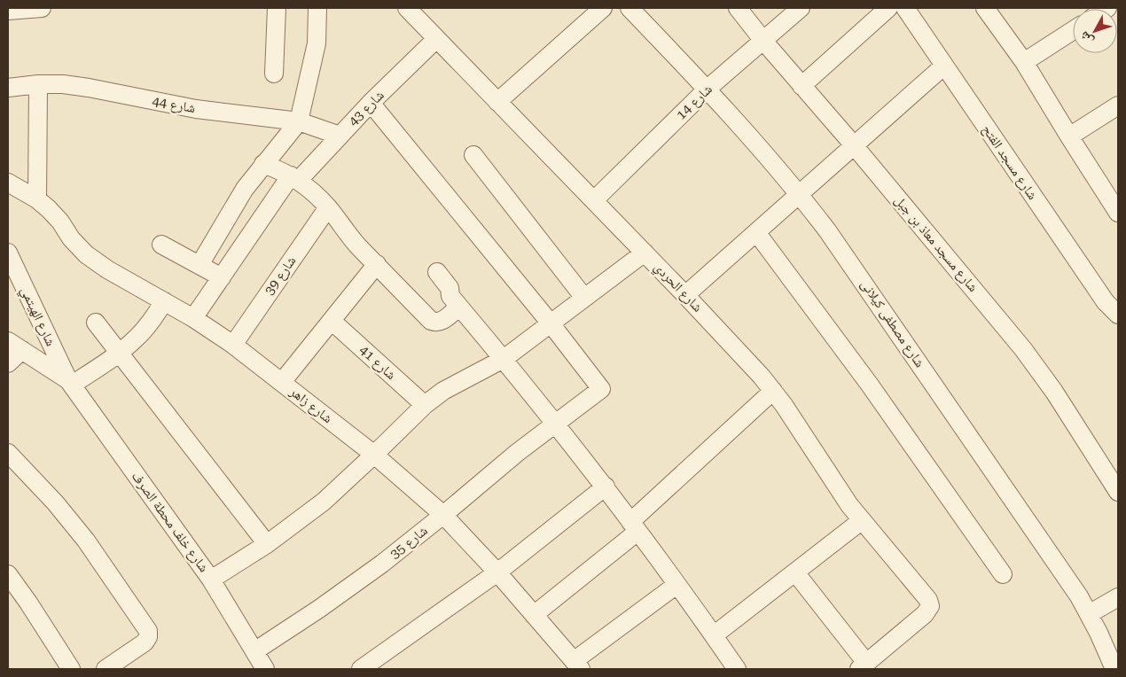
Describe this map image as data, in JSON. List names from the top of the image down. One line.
{"streets":{"street":["شارع 14","شارع 44","شارع 43","شارع مسجد الفتح","شارع مسجد معاذ بن جبل","شارع 39","شارع الحردي","شارع الهيتمي","شارع مصطفى كيلانى","شارع 41","شارع زاهر","شارع خلف محطة الصرف","شارع 35"]},"crossings":[["شارع 14","شارع مسجد معاذ بن جبل"],["شارع 14","شارع الحردي"],["شارع 14","شارع مصطفى كيلانى"],["شارع 44","شارع 43"],["شارع 43","شارع الحردي"],["شارع 43","شارع زاهر"],["شارع 39","شارع زاهر"],["شارع الهيتمي","شارع خلف محطة الصرف"],["شارع زاهر","شارع 35"],["شارع خلف محطة الصرف","شارع 35"]],"north":"bottom left"}
